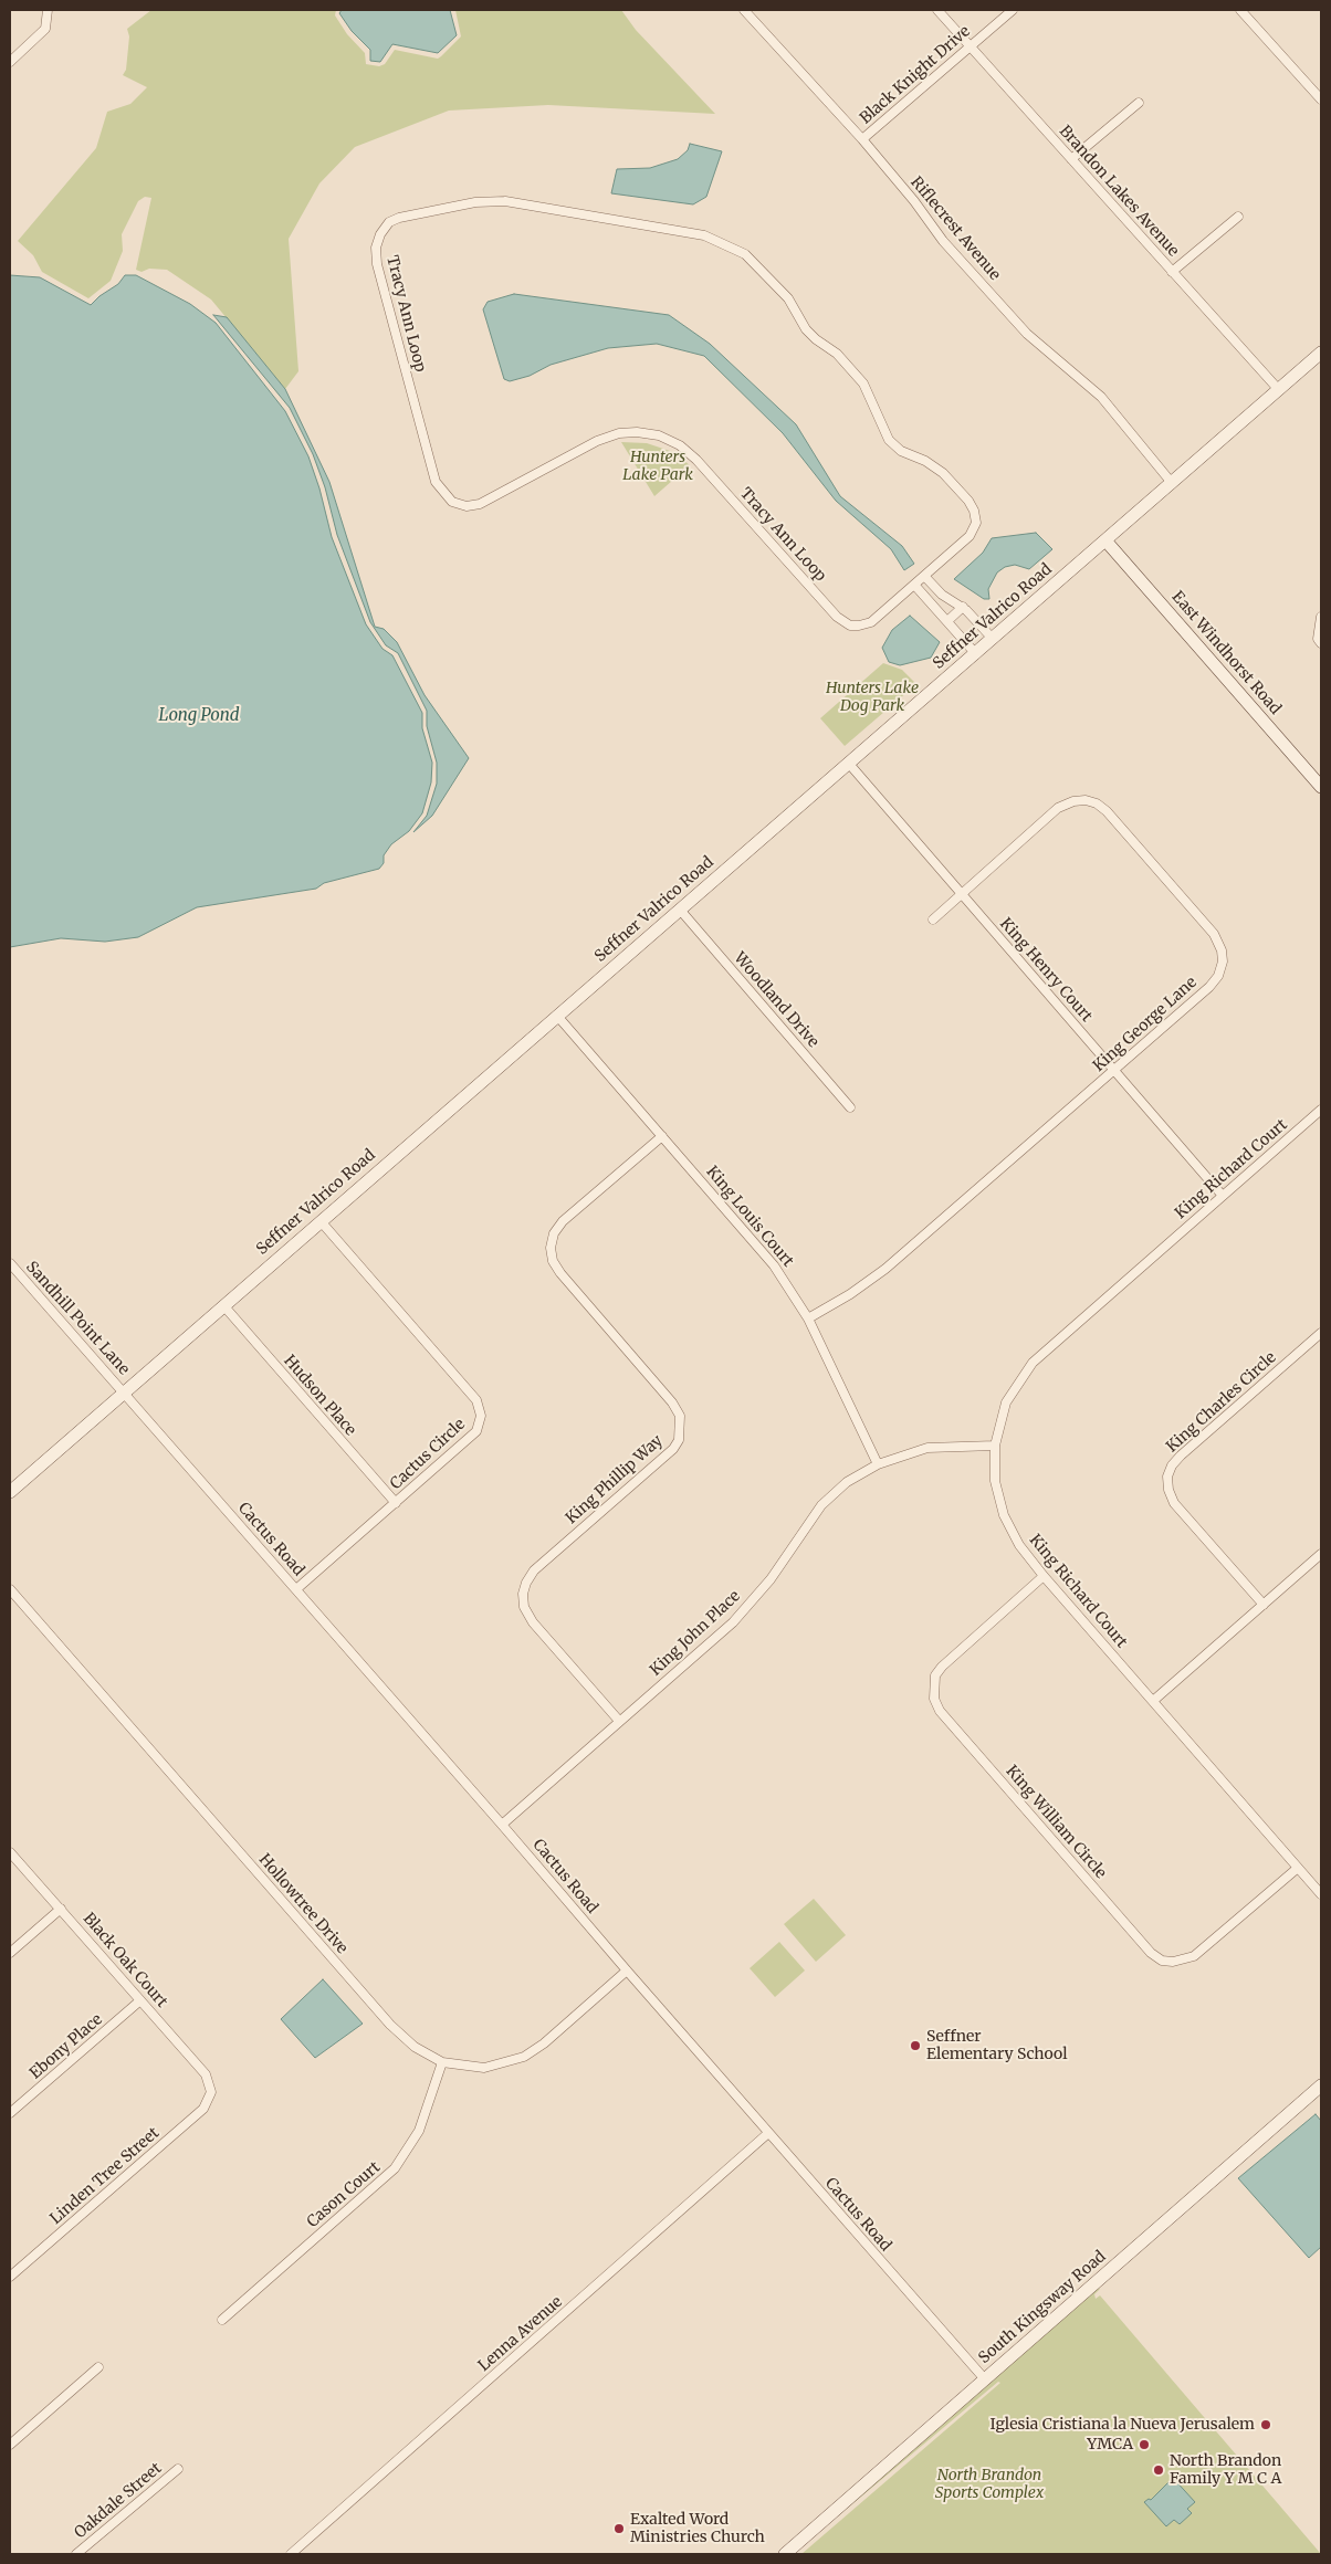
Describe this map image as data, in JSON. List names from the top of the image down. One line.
{"streets":{"street":["Black Knight Drive","Brandon Lakes Avenue","Riflecrest Avenue","Tracy Ann Loop","Seffner Valrico Road","East Windhorst Road","King Henry Court","Woodland Drive","King George Lane","King Richard Court","King Louis Court","Sandhill Point Lane","Hudson Place","King Charles Circle","Cactus Circle","King Phillip Way","Cactus Road","King John Place","King William Circle","Hollowtree Drive","Black Oak Court","Ebony Place","Linden Tree Street","Cason Court","South Kingsway Road","Lenna Avenue","Oakdale Street"]},"crossings":[["Black Knight Drive","Brandon Lakes Avenue"],["Black Knight Drive","Riflecrest Avenue"],["Brandon Lakes Avenue","Seffner Valrico Road"],["Riflecrest Avenue","Seffner Valrico Road"],["Seffner Valrico Road","East Windhorst Road"],["Seffner Valrico Road","King Henry Court"],["Seffner Valrico Road","Woodland Drive"],["Seffner Valrico Road","King Louis Court"],["Seffner Valrico Road","Sandhill Point Lane"],["Seffner Valrico Road","Hudson Place"],["Seffner Valrico Road","Cactus Circle"],["Seffner Valrico Road","Cactus Road"],["King Henry Court","King George Lane"],["King Henry Court","King Richard Court"],["King George Lane","King Louis Court"],["King Richard Court","King John Place"],["King Richard Court","King William Circle"],["King Louis Court","King Phillip Way"],["King Louis Court","King John Place"],["Sandhill Point Lane","Cactus Road"],["Hudson Place","Cactus Circle"],["Cactus Circle","Cactus Road"],["King Phillip Way","King John Place"],["Cactus Road","King John Place"],["Cactus Road","Hollowtree Drive"],["Cactus Road","South Kingsway Road"],["Cactus Road","Lenna Avenue"],["Hollowtree Drive","Cason Court"],["Black Oak Court","Ebony Place"],["Black Oak Court","Linden Tree Street"]],"water":["Long Pond"],"parks":["Hunters Lake Park","Hunters Lake Dog Park","North Brandon Sports Complex"],"places":["Seffner Elementary School","Iglesia Cristiana la Nueva Jerusalem","YMCA","North Brandon Family Y M C A","Exalted Word Ministries Church"]}
